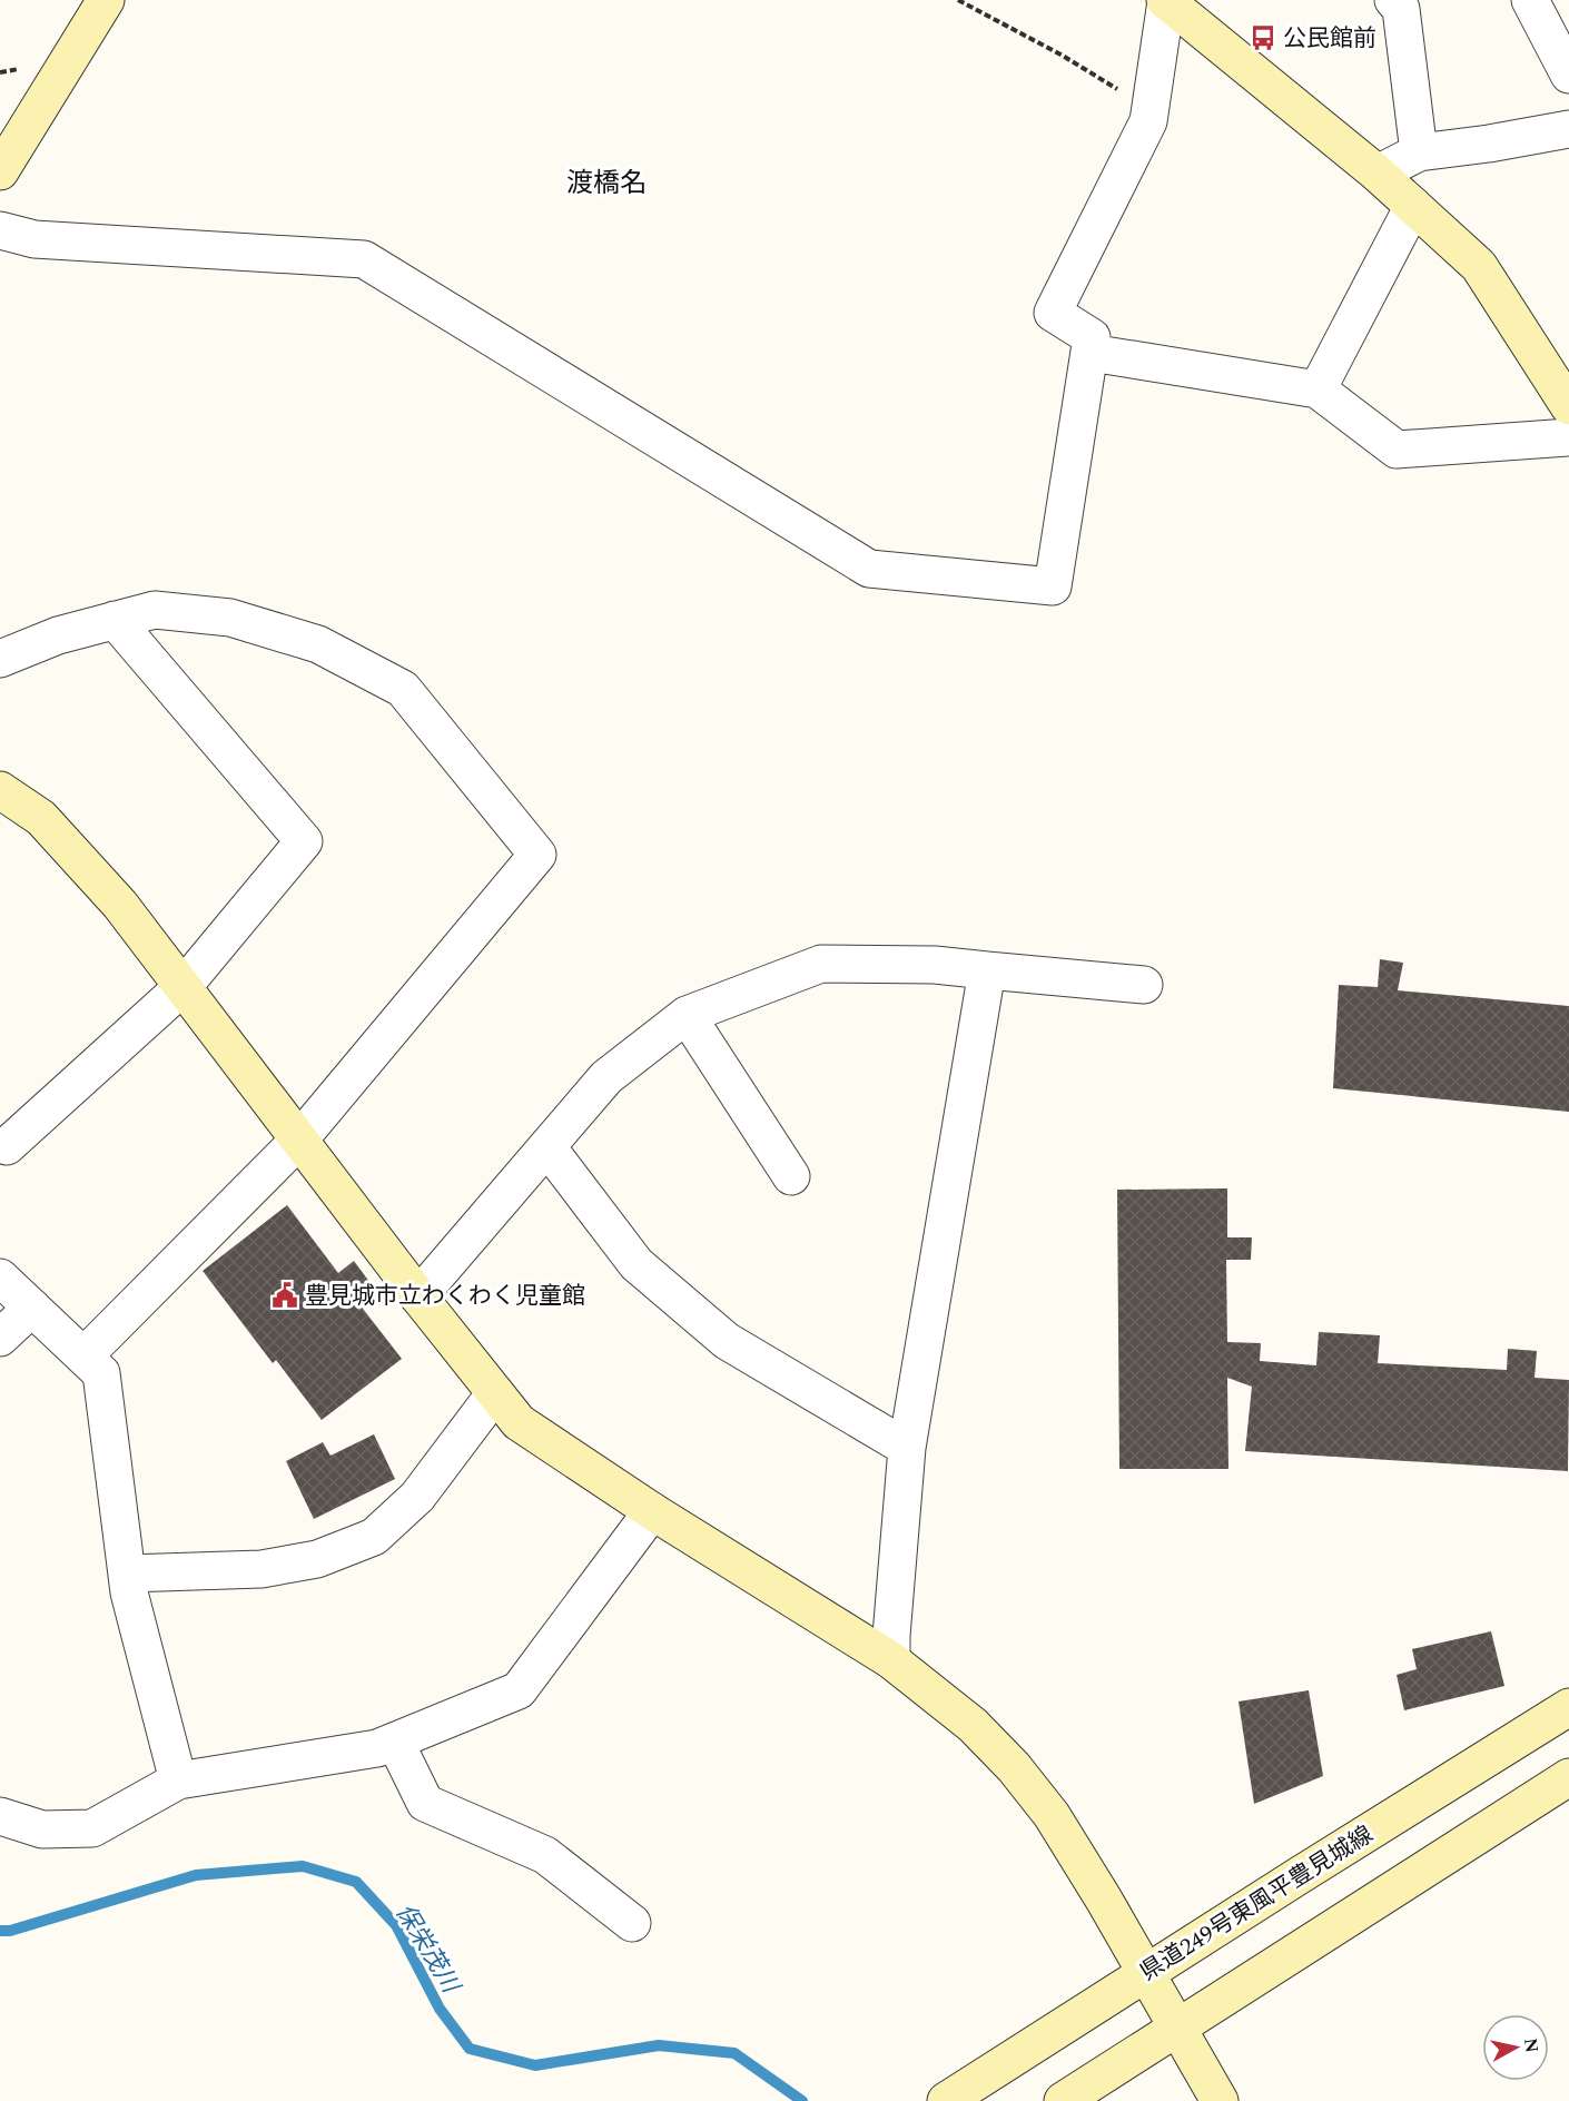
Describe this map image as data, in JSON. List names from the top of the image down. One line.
{"streets":{"street":["県道249号東風平豊見城線"]},"districts":["渡橋名"],"water":["保栄茂川"],"places":{"bus stop":["公民館前"],"public building":["豊見城市立わくわく児童館"]},"north":"right"}
